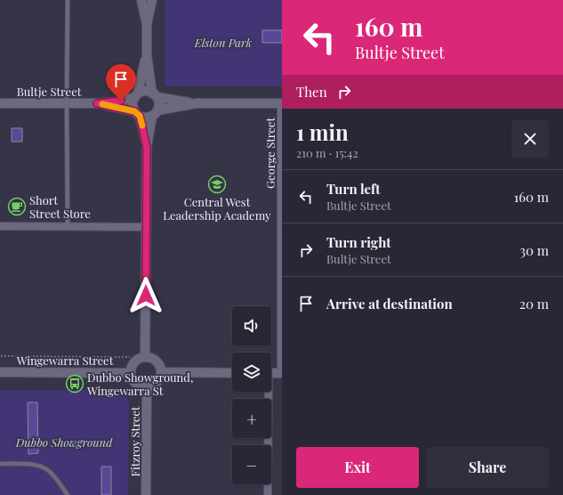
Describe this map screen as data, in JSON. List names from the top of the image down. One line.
{"streets":{"street":["Bultje Street","George Street","Wingewarra Street","Fitzroy Street"]},"crossings":[["Wingewarra Street","Fitzroy Street"]],"parks":["Elston Park","Dubbo Showground"],"places":{"school or university":["Central West Leadership Academy"],"cafe":["Short Street Store"],"bus stop":["Dubbo Showground, Wingewarra St"]},"page":{"turn":["160 m","Bultje Street"],"then":"Then","heading":["1 min","210 m · 15:42"],"list":[{"name":"Turn left","note":"Bultje Street","value":"160 m"},{"name":"Turn right","note":"Bultje Street","value":"30 m"},{"name":"Arrive at destination","value":"20 m"}],"map_buttons":["+","−"],"buttons":["Exit","Share"]}}
